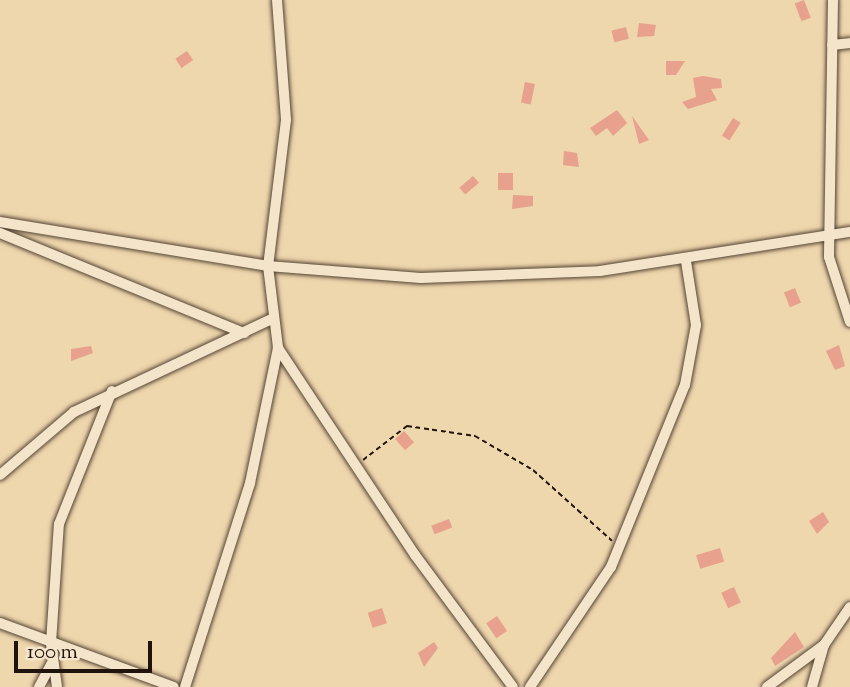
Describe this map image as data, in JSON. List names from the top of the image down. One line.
{"scale_bar":"100 m"}
